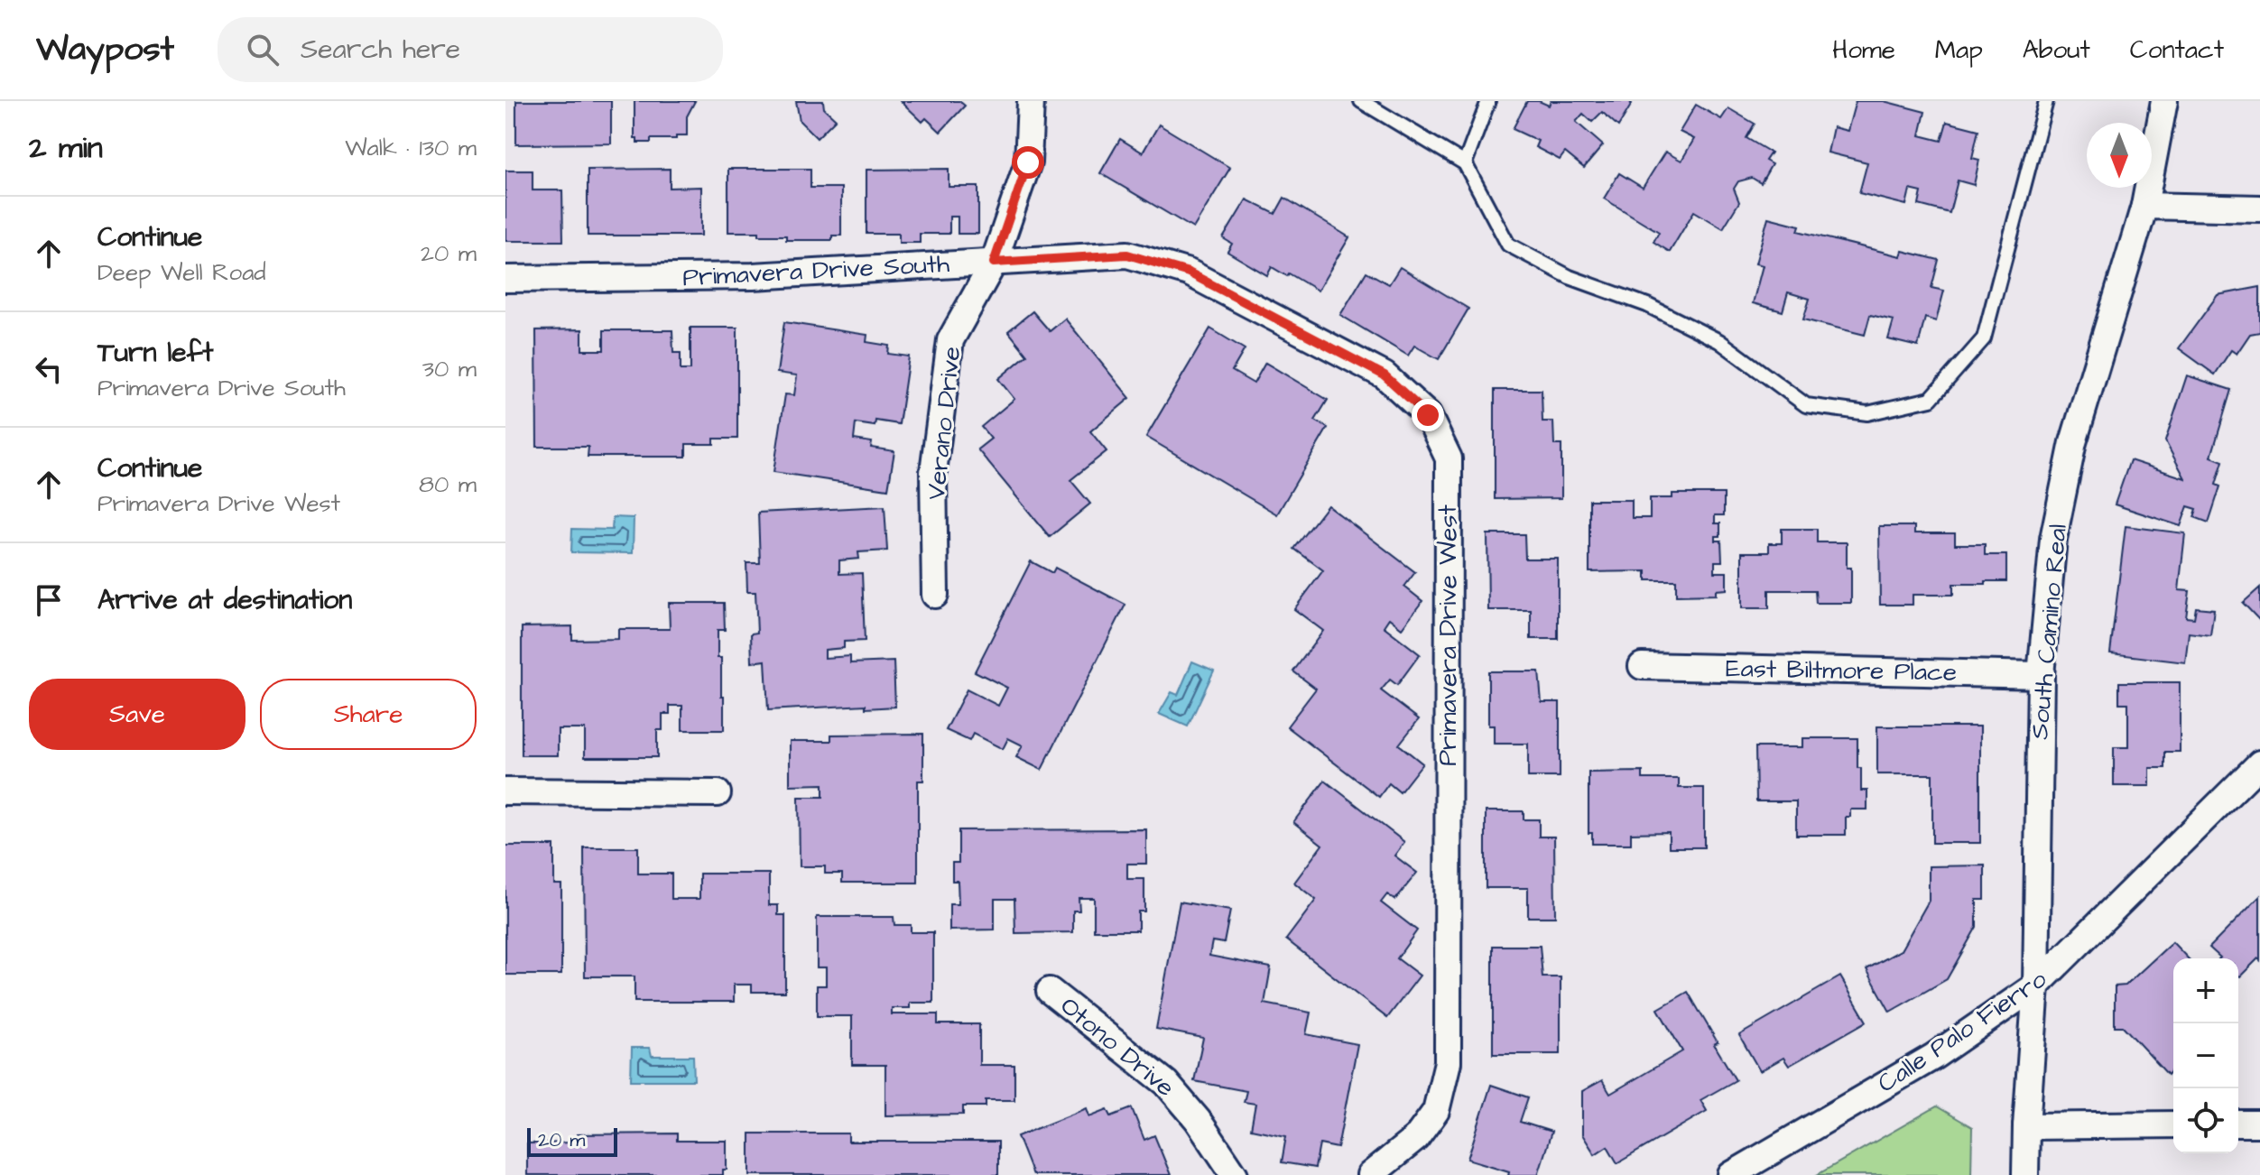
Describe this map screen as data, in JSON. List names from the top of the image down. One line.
{"streets":{"street":["Primavera Drive South","Verano Drive","South Camino Real","Primavera Drive West","East Biltmore Place","Calle Palo Fierro","Otono Drive"]},"crossings":[["Primavera Drive South","Verano Drive"],["Primavera Drive South","Primavera Drive West"],["South Camino Real","East Biltmore Place"],["South Camino Real","Calle Palo Fierro"]],"scale_bar":"20 m","north":"bottom","page":{"header":"Waypost","search":"Search here","nav":["Home","Map","About","Contact"],"heading":["2 min","Walk · 130 m"],"list":[["Continue","Deep Well Road","20 m"],["Turn left","Primavera Drive South","30 m"],["Continue","Primavera Drive West","80 m"],"Arrive at destination"],"buttons":["Save","Share"],"map_buttons":["+","−"],"scale":"20 m"}}
